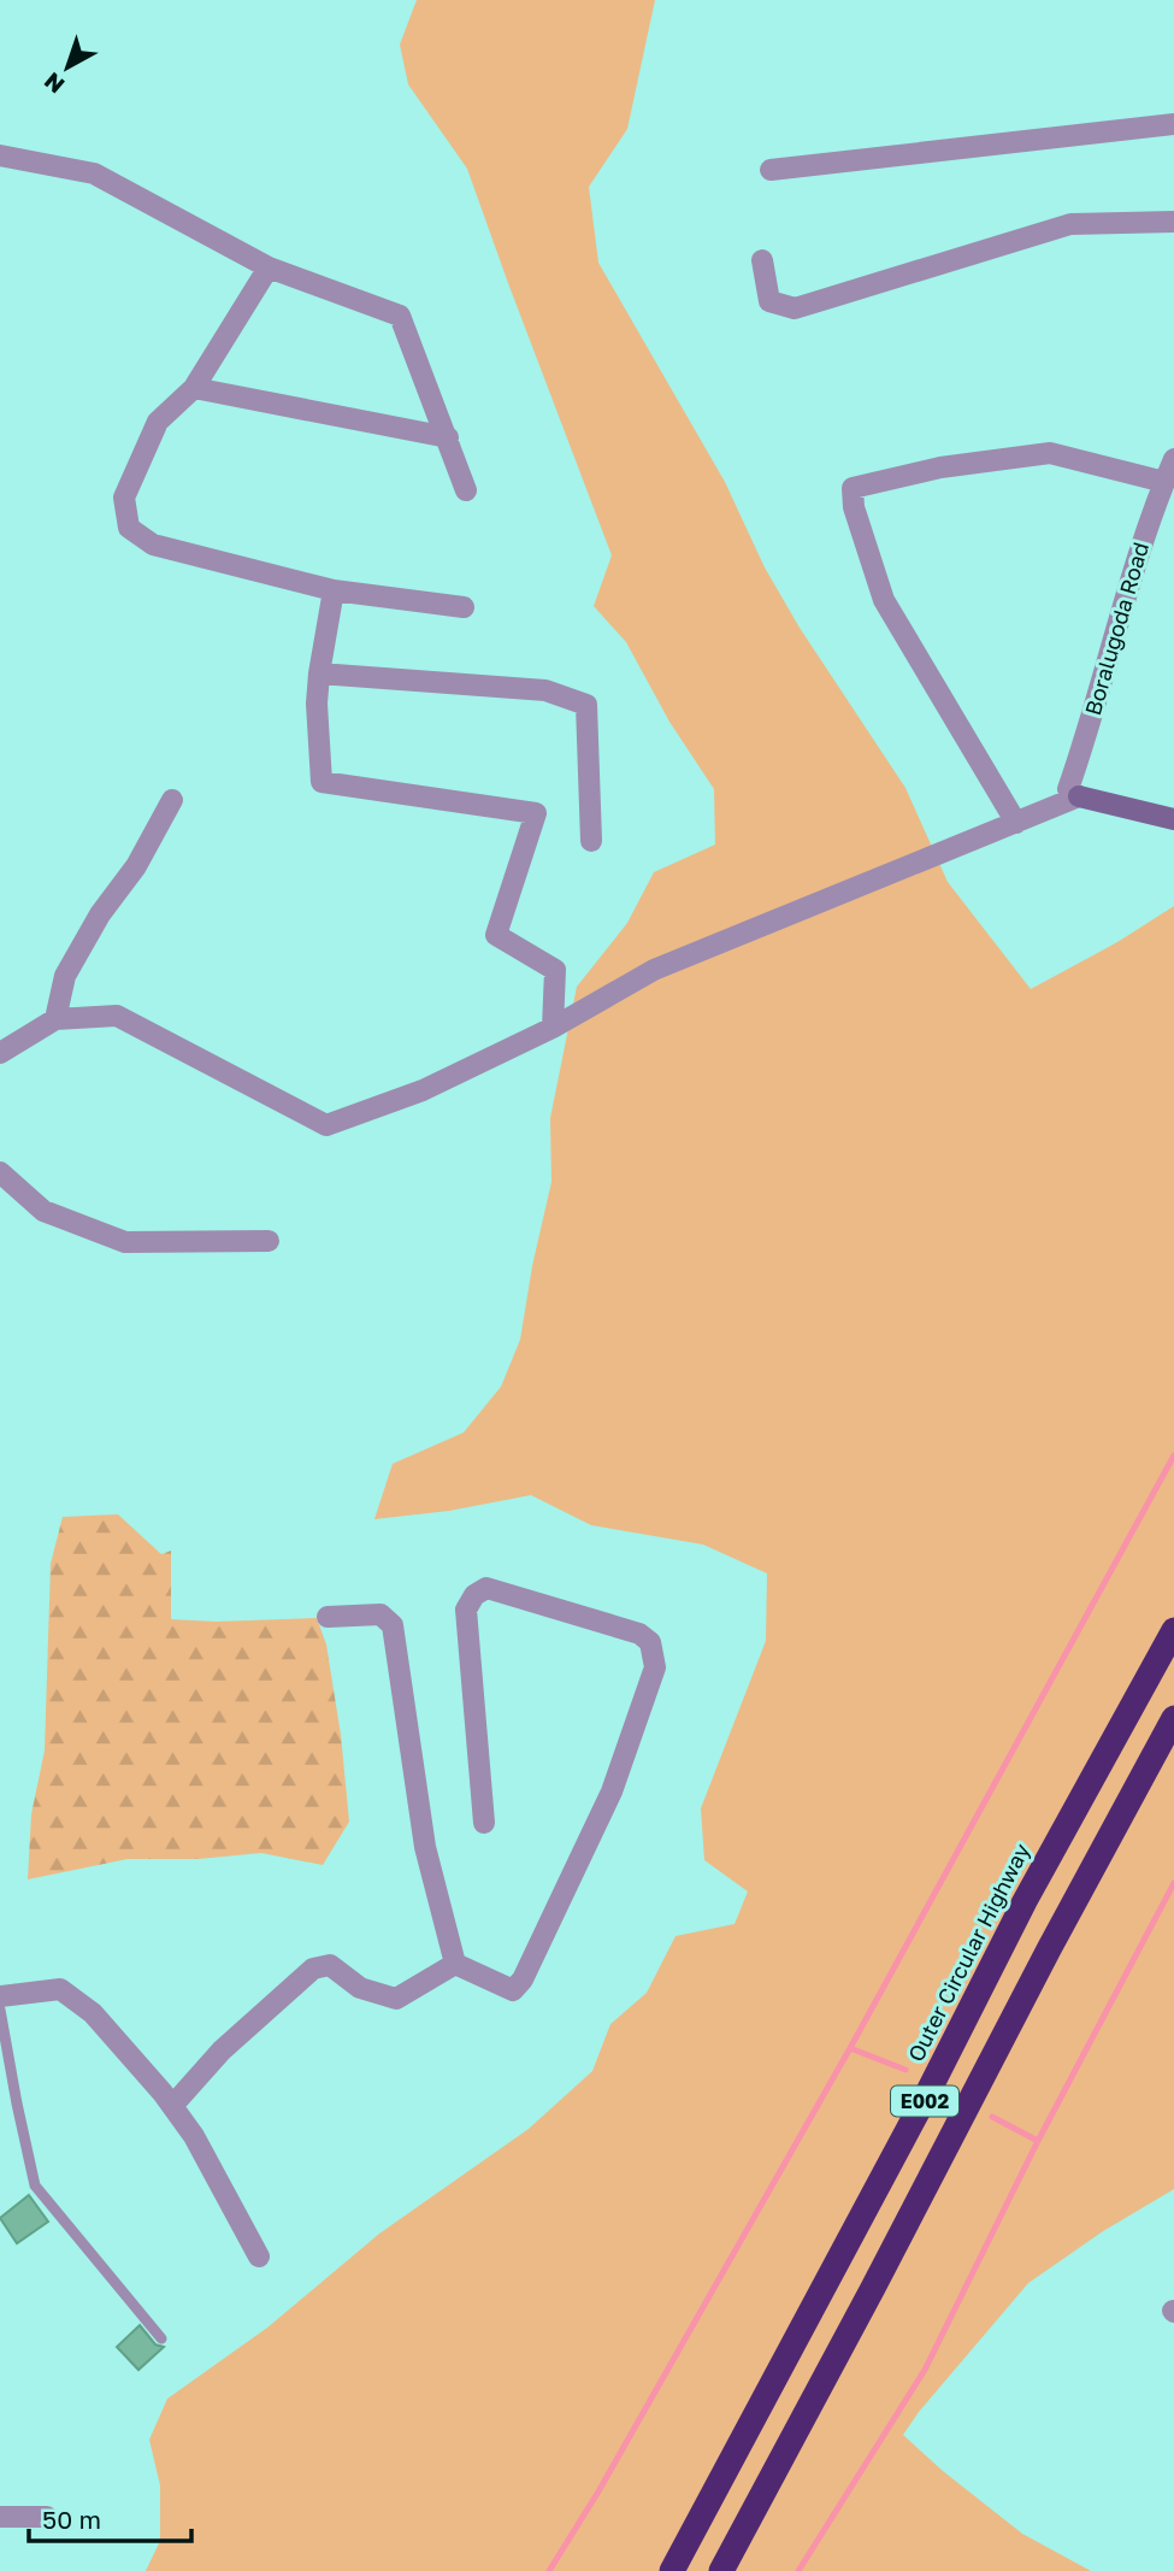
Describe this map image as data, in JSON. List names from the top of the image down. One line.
{"streets":{"highway":["Outer Circular Highway","E002"],"street":["Boralugoda Road"]},"scale_bar":"50 m","north":"bottom left"}
